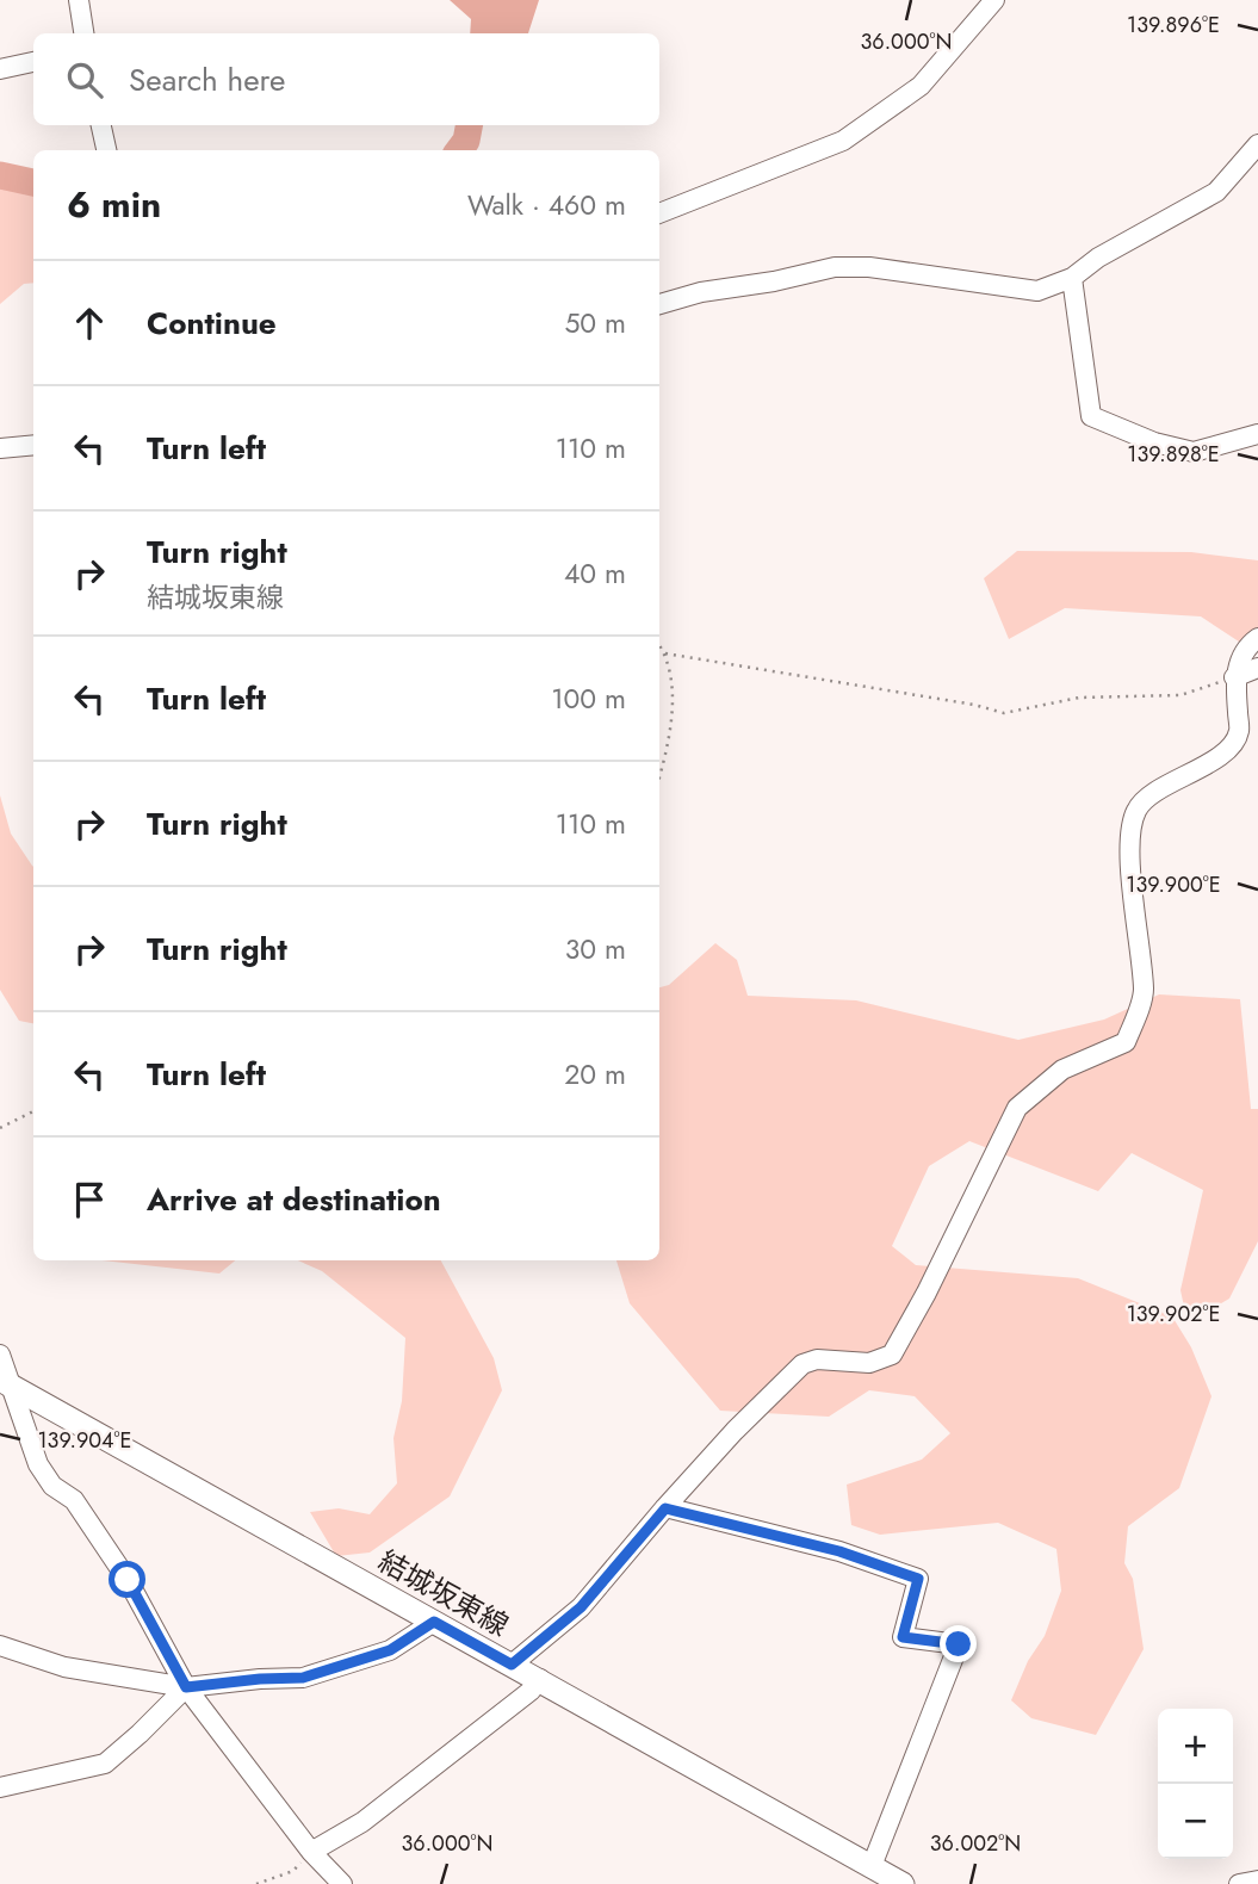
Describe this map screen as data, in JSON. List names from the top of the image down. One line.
{"streets":{"main road":["結城坂東線"]},"page":{"search":"Search here","heading":["6 min","Walk · 460 m"],"list":[["Continue","50 m"],["Turn left","110 m"],["Turn right","結城坂東線","40 m"],["Turn left","100 m"],["Turn right","110 m"],["Turn right","30 m"],["Turn left","20 m"],"Arrive at destination"],"map_buttons":["+","−"]},"coordinates":["139.896°E","36.000°N","139.898°E","139.900°E","139.902°E","139.904°E","36.002°N"]}
